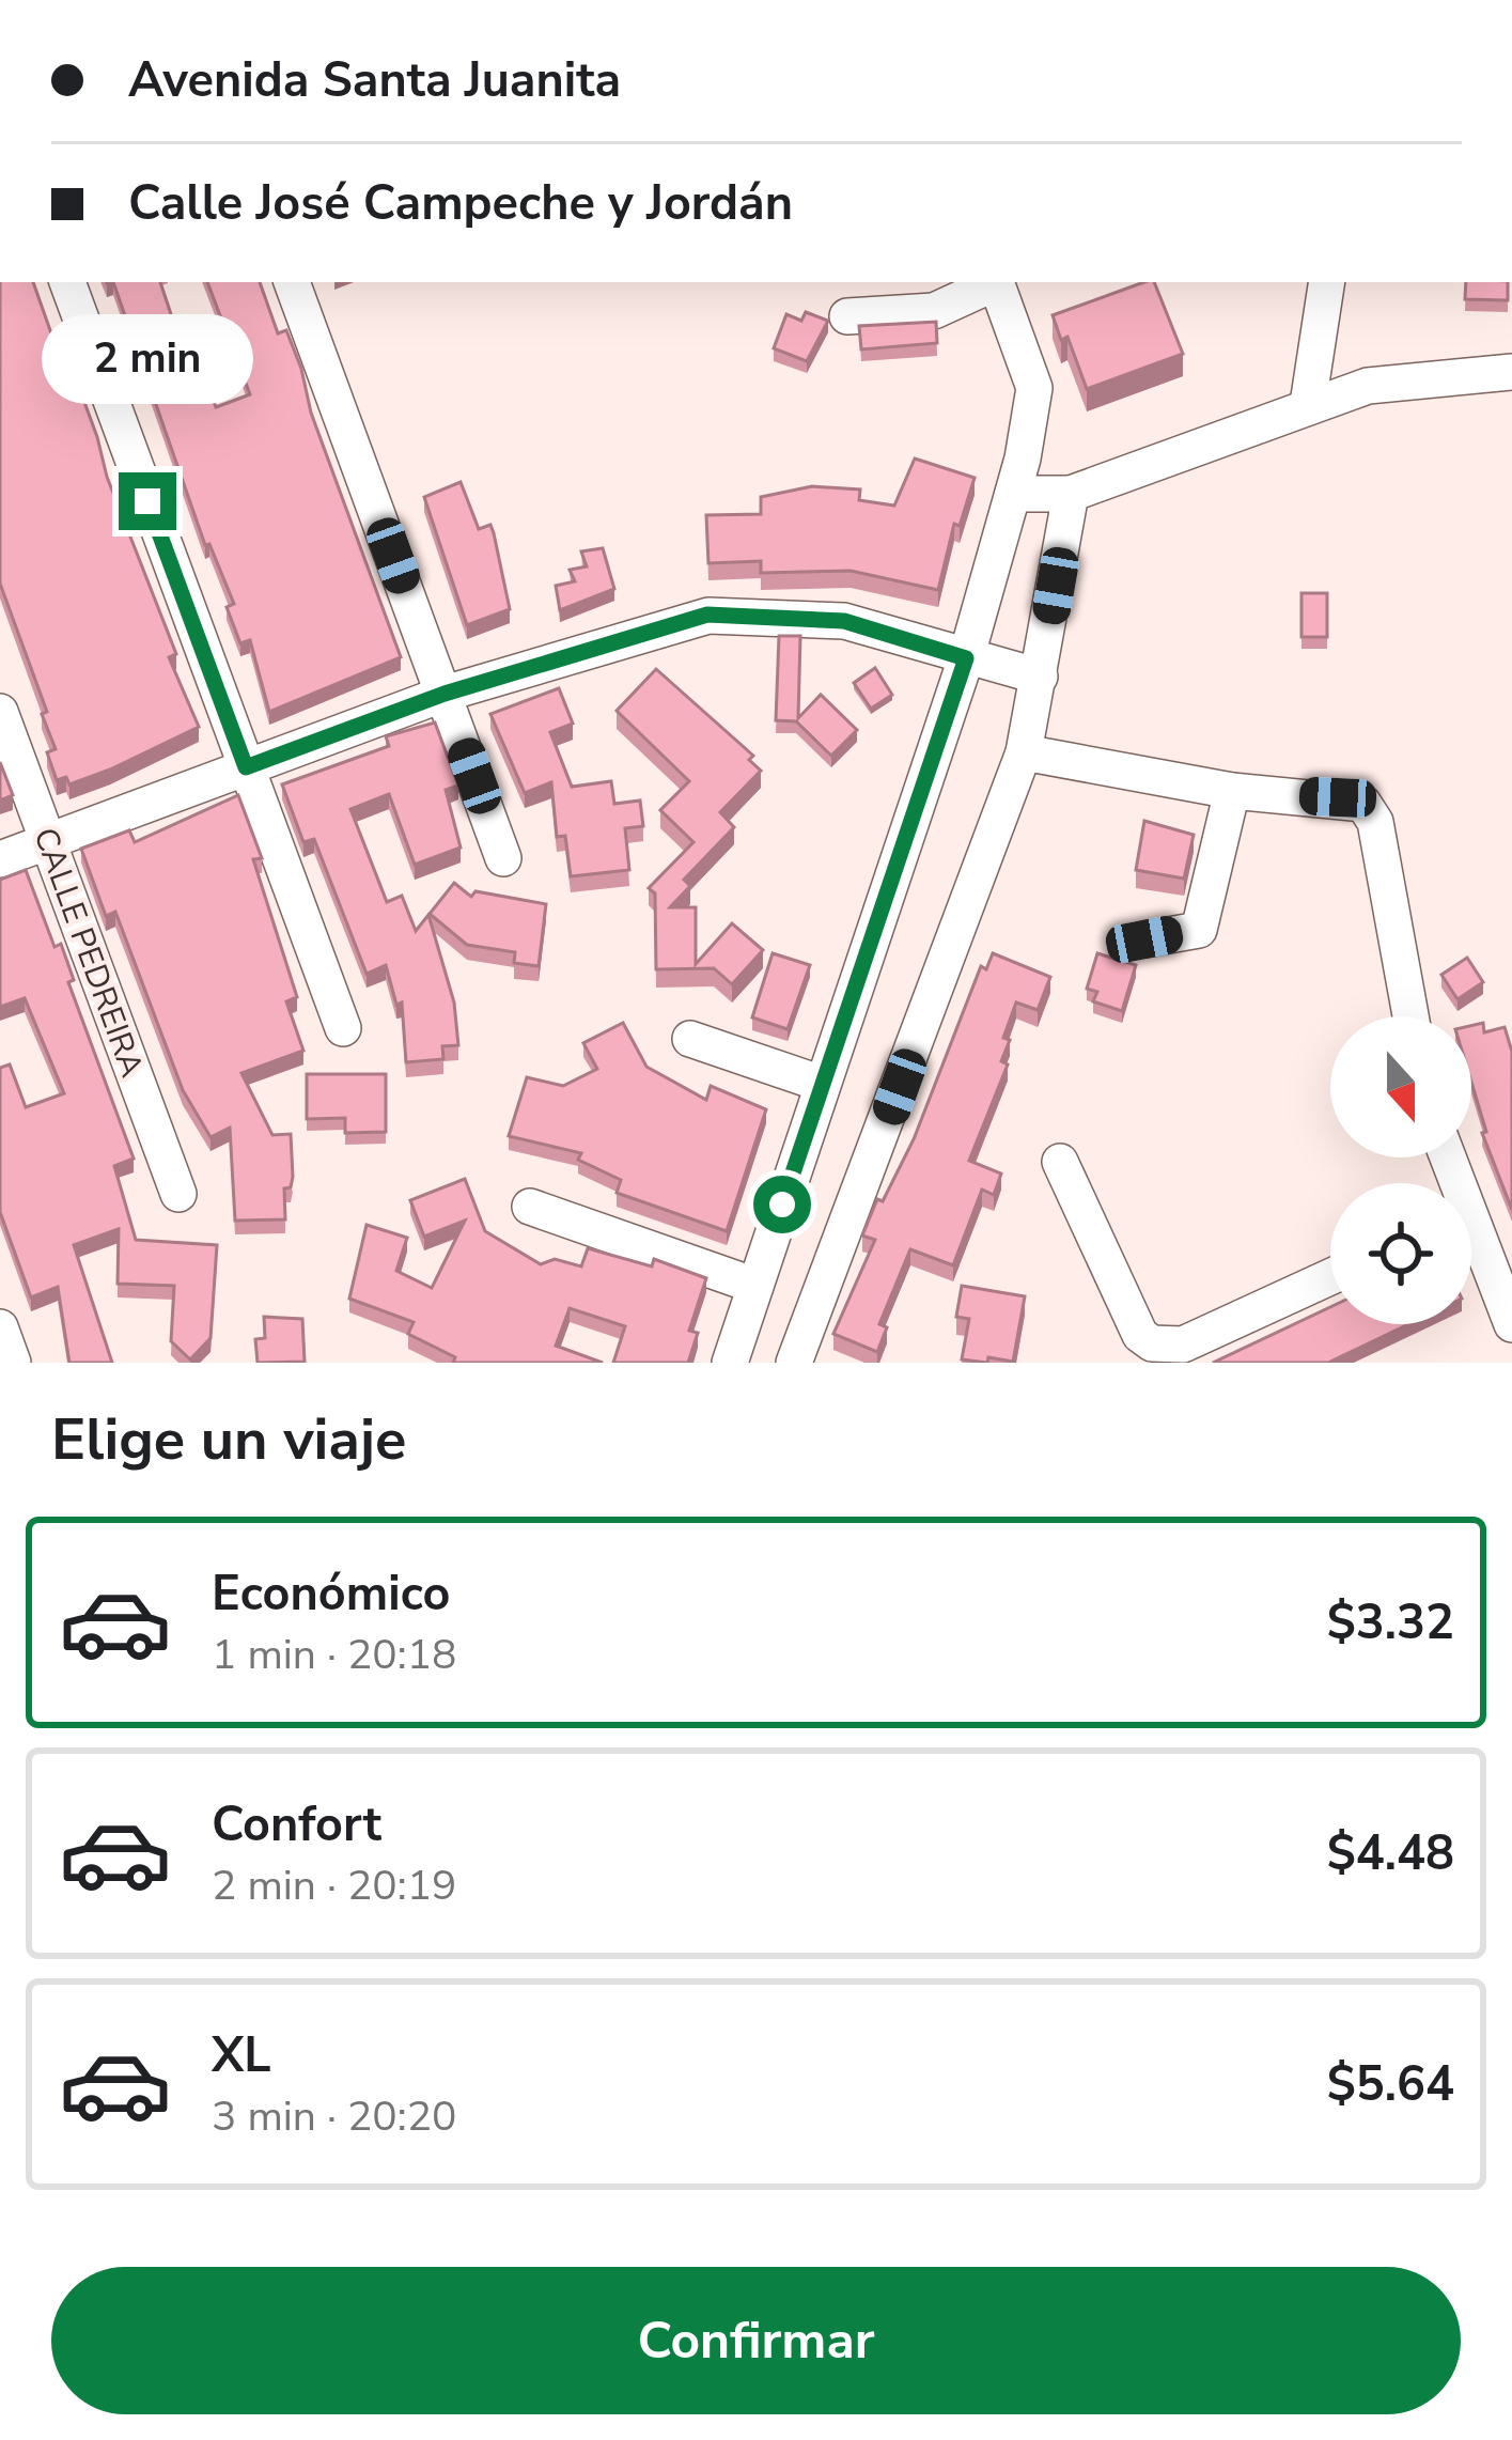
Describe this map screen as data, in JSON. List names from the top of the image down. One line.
{"streets":{"street":["CALLE PEDREIRA"]},"north":"bottom","page":{"banner":["Avenida Santa Juanita","Calle José Campeche y Jordán"],"bubble":"2 min","heading":"Elige un viaje","list":[{"name":"Económico","note":"1 min · 20:18","value":"$3.32"},{"name":"Confort","note":"2 min · 20:19","value":"$4.48"},{"name":"XL","note":"3 min · 20:20","value":"$5.64"}],"buttons":"Confirmar"}}
